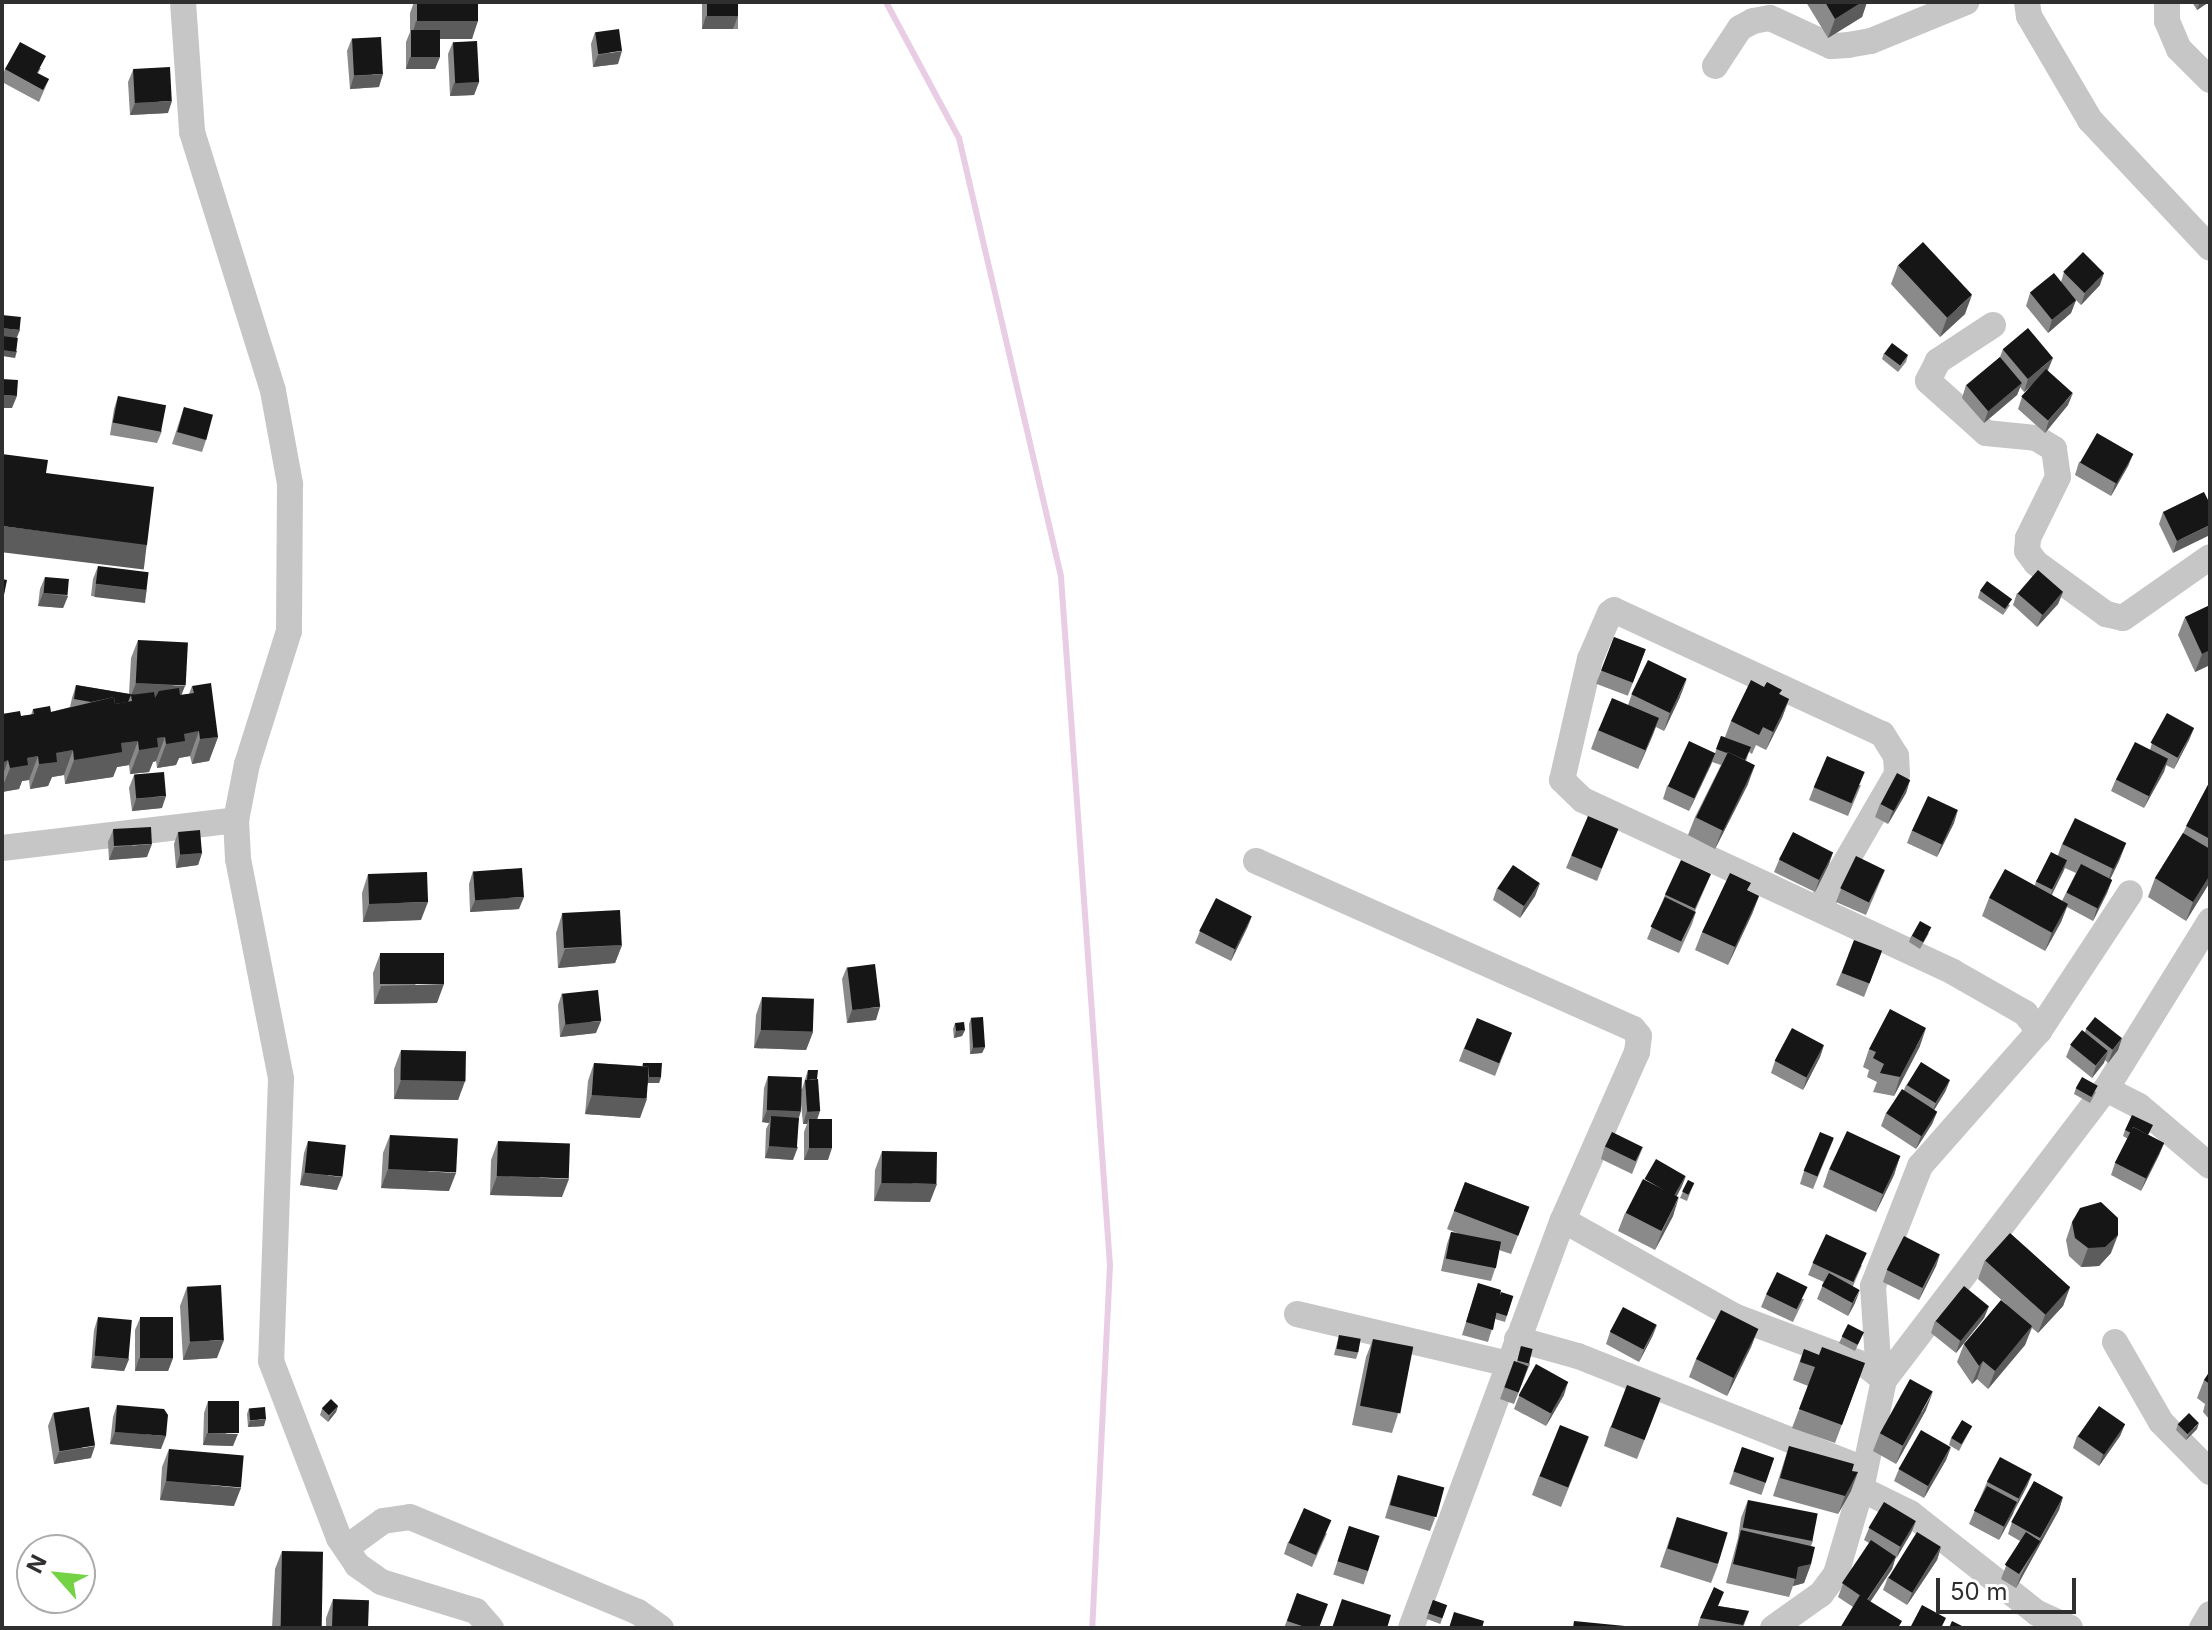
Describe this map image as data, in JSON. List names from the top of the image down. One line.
{"scale_bar":"50 m","north":"top left"}
